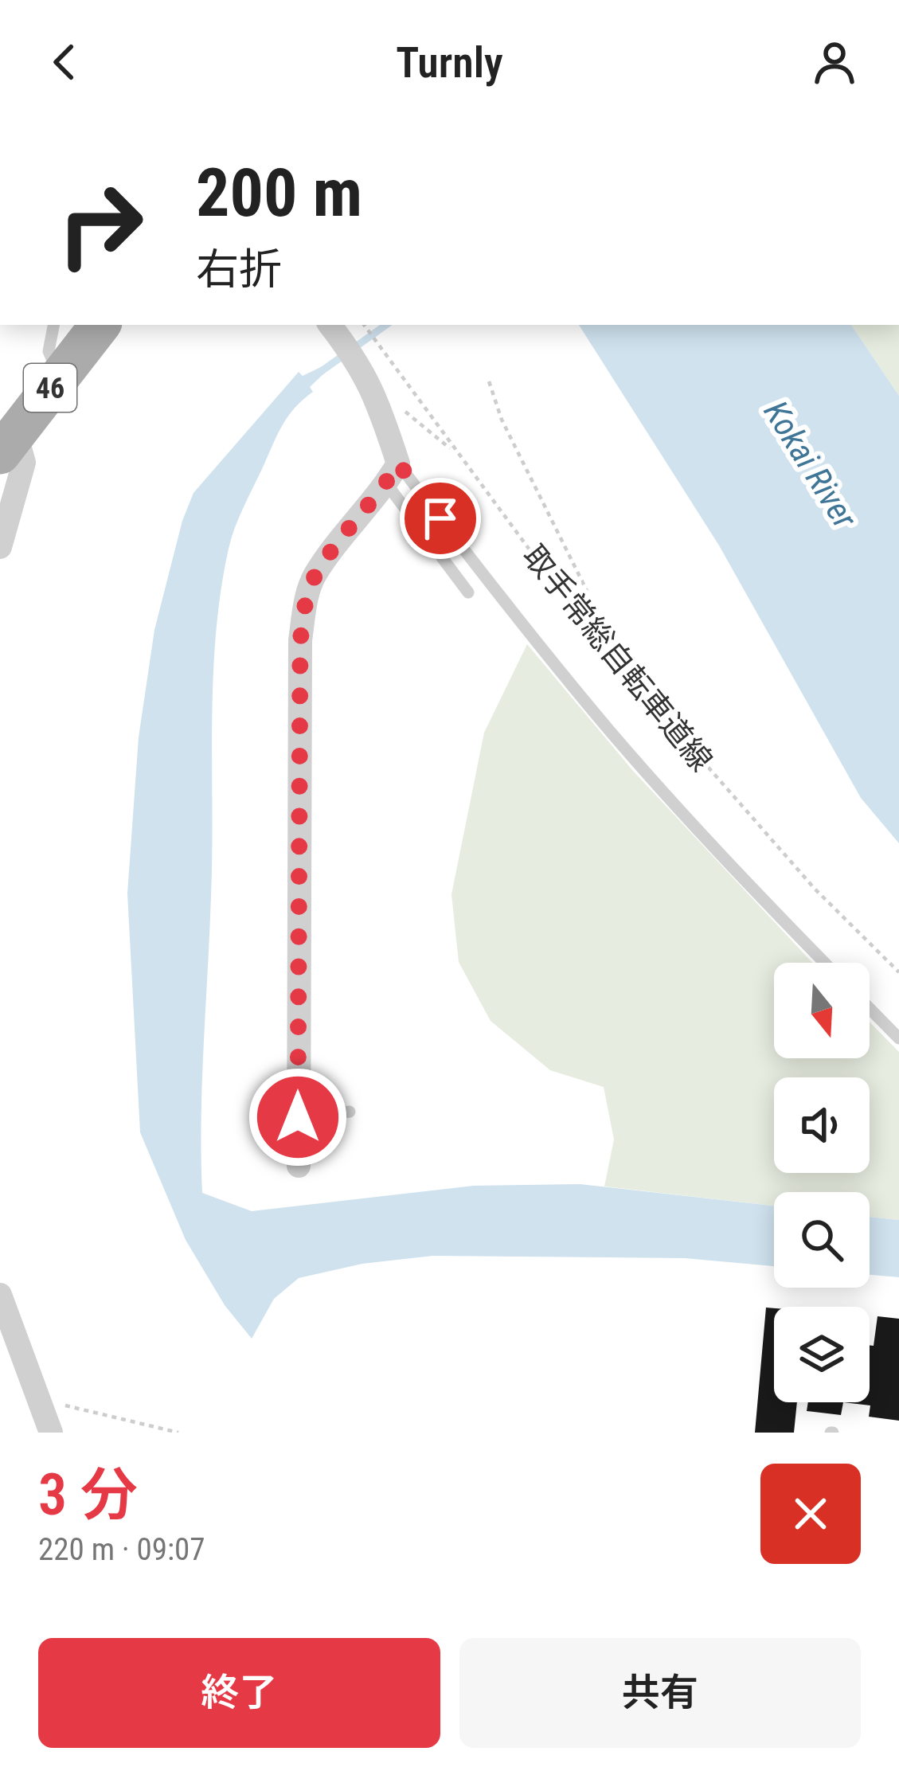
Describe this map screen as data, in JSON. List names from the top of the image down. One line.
{"streets":{"main road":["46"],"path":["取手常総自転車道線"]},"water":["Kokai River"],"north":"bottom","page":{"header":"Turnly","turn":["200 m","右折"],"heading":["3 分","220 m · 09:07"],"buttons":["終了","共有"]}}
